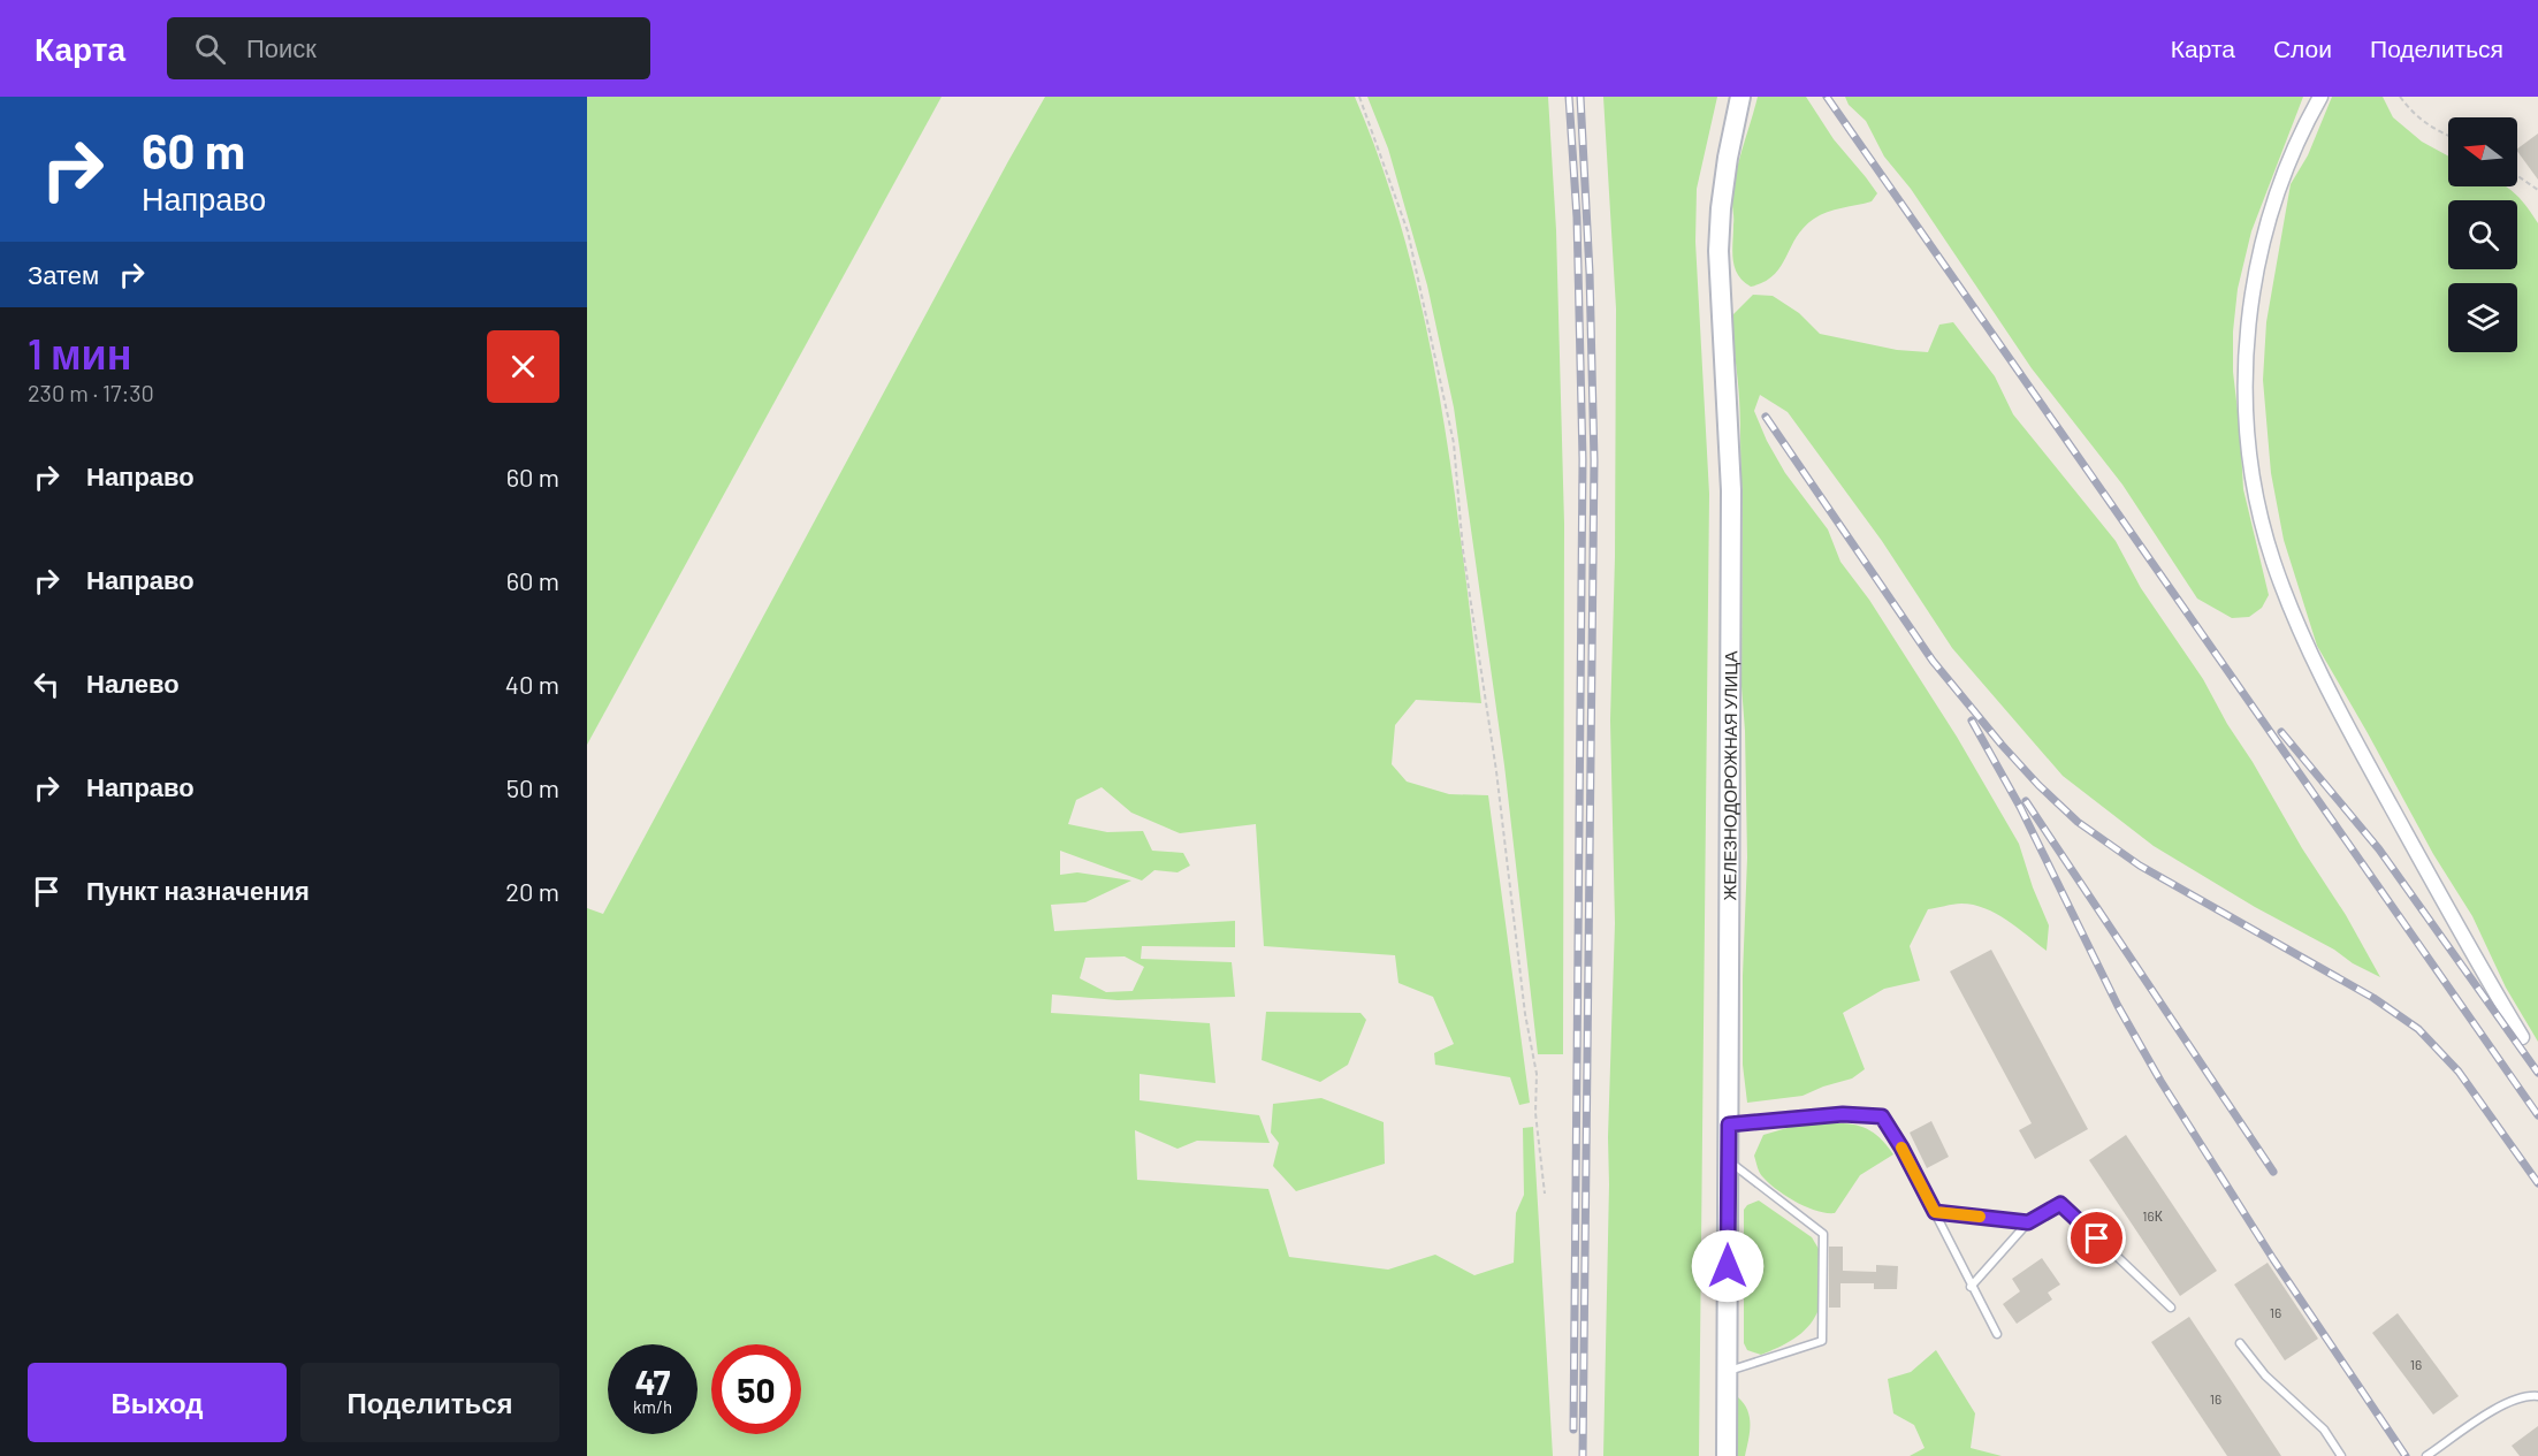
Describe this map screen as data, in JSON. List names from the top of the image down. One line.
{"streets":{"main road":["ЖЕЛЕЗНОДОРОЖНАЯ УЛИЦА"]},"house_numbers":["16К","16","16","16"],"north":"left","page":{"header":"Карта","search":"Поиск","nav":["Карта","Слои","Поделиться"],"turn":["60 m","Направо"],"then":"Затем","heading":["1 мин","230 m · 17:30"],"list":[{"name":"Направо","value":"60 m"},{"name":"Направо","value":"60 m"},{"name":"Налево","value":"40 m"},{"name":"Направо","value":"50 m"},{"name":"Пункт назначения","value":"20 m"}],"speed":"47 km/h","limit":"50","buttons":["Выход","Поделиться"]}}
